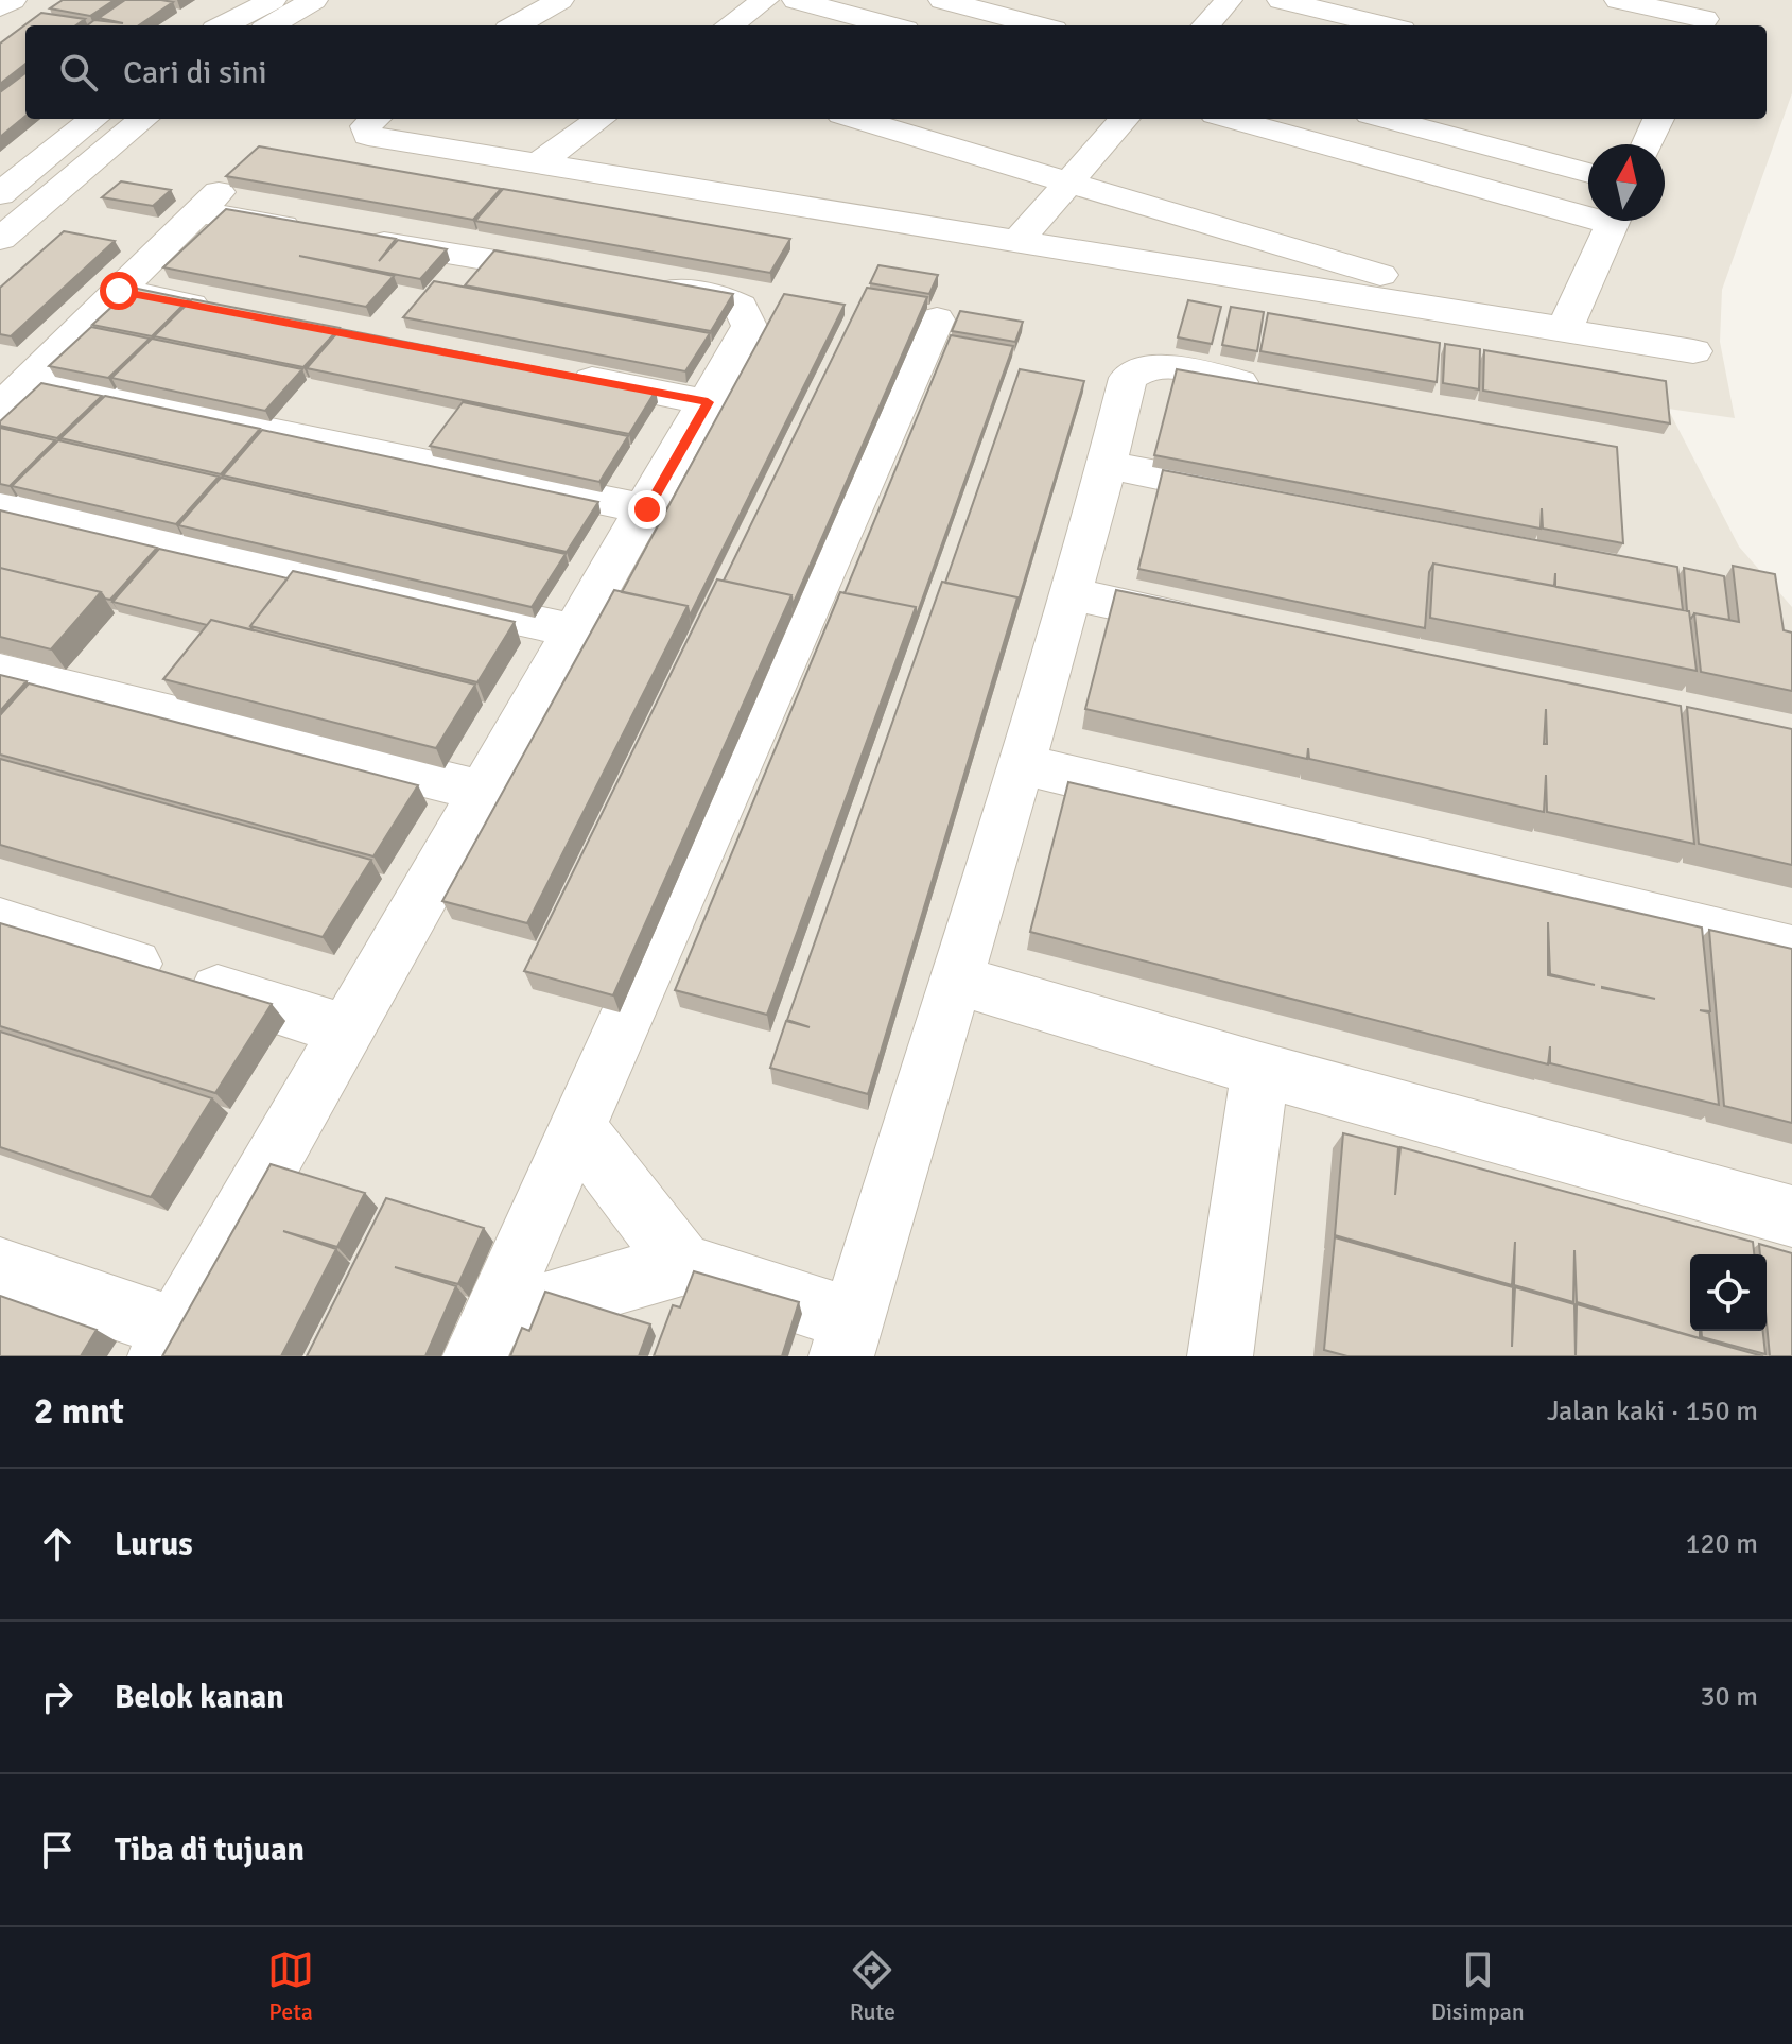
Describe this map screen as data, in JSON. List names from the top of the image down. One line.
{"north":"top","page":{"search":"Cari di sini","heading":["2 mnt","Jalan kaki · 150 m"],"list":[["Lurus","120 m"],["Belok kanan","30 m"],"Tiba di tujuan"],"nav":["Peta","Rute","Disimpan"]}}
